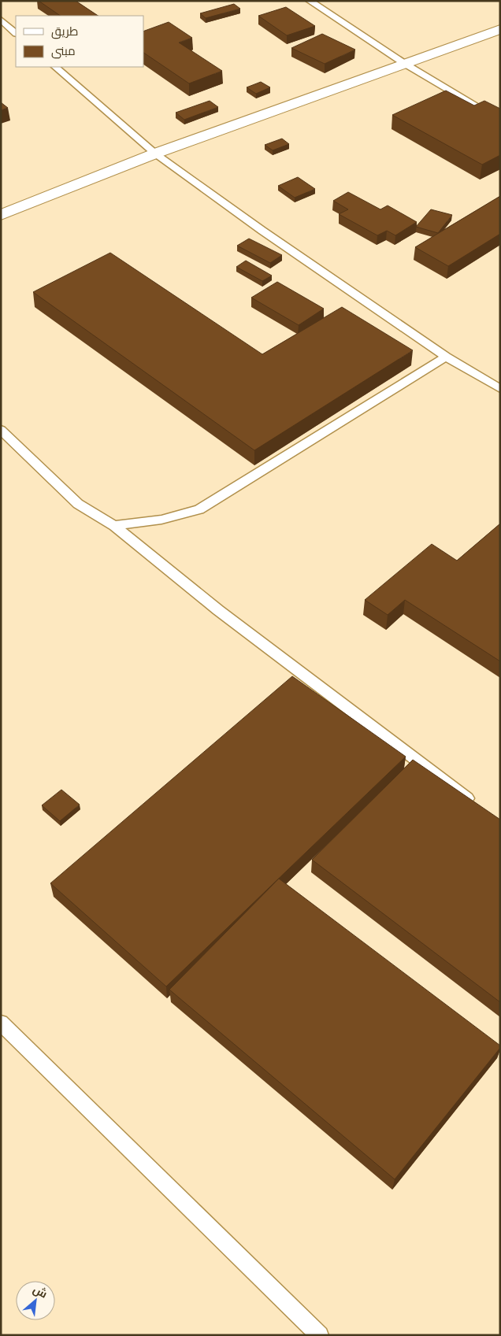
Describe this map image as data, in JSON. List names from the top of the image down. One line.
{"legend":["طريق","مبنى"],"north":"top right"}
